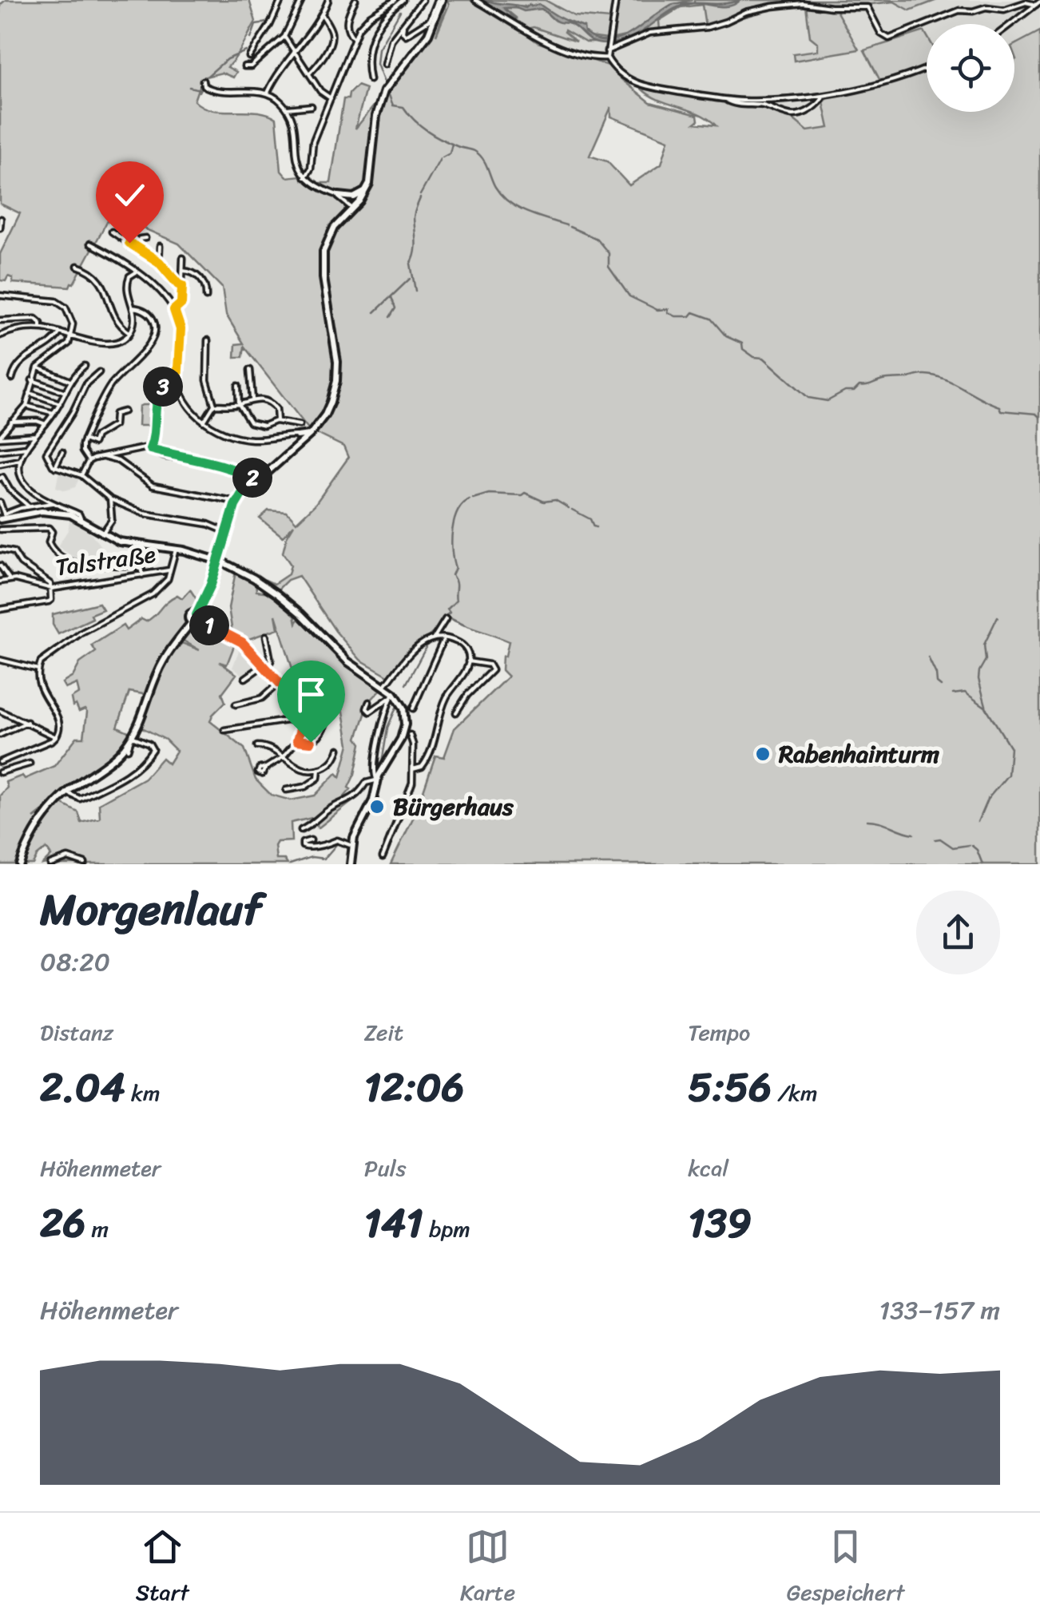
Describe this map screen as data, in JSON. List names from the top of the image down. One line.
{"streets":{"street":["Talstraße"]},"places":["Rabenhainturm","Bürgerhaus"],"page":{"pins":["3","2","1"],"heading":["Morgenlauf","08:20"],"stats":[["Distanz","2.04 km"],["Zeit","12:06"],["Tempo","5:56 /km"],["Höhenmeter","26 m"],["Puls","141 bpm"],["kcal","139"]],"chart":["Höhenmeter","133–157 m"],"tabs":["Start","Karte","Gespeichert"]}}
